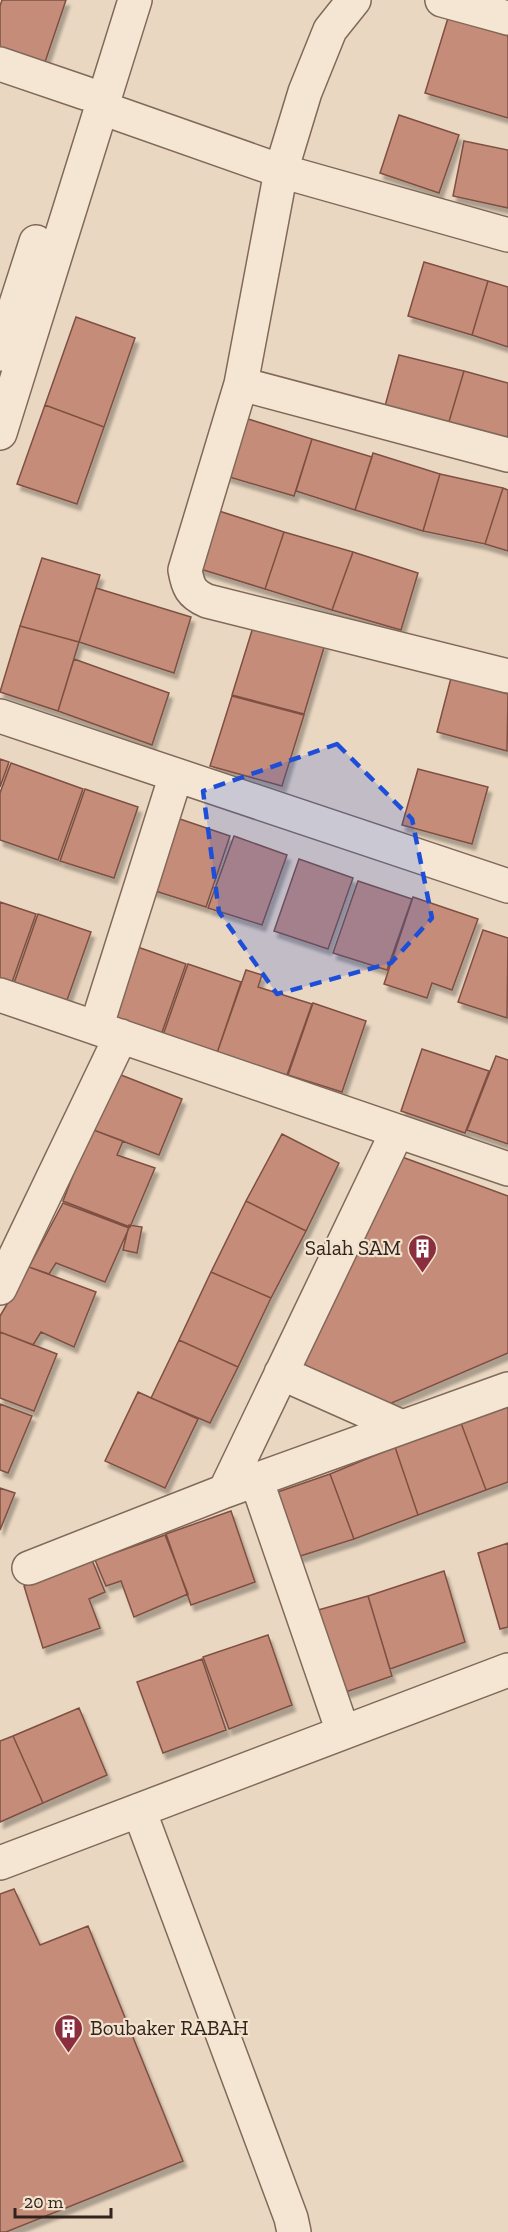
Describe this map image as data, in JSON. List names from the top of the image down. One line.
{"places":{"building":["Salah SAM","Boubaker RABAH"]},"scale_bar":"20 m"}
